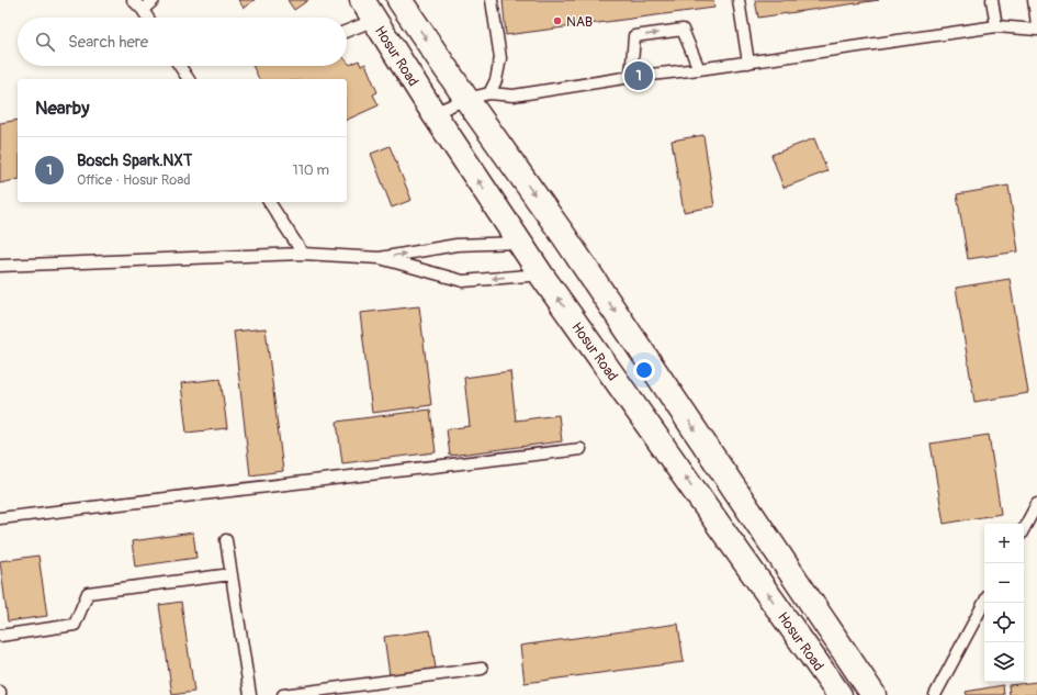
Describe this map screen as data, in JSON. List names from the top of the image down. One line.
{"streets":{"main road":["Hosur Road"]},"places":["NAB"],"page":{"search":"Search here","pins":"1","heading":"Nearby","list":[{"mark":"1","name":"Bosch Spark.NXT","note":"Office · Hosur Road","value":"110 m"}],"map_buttons":["+","−"]}}
